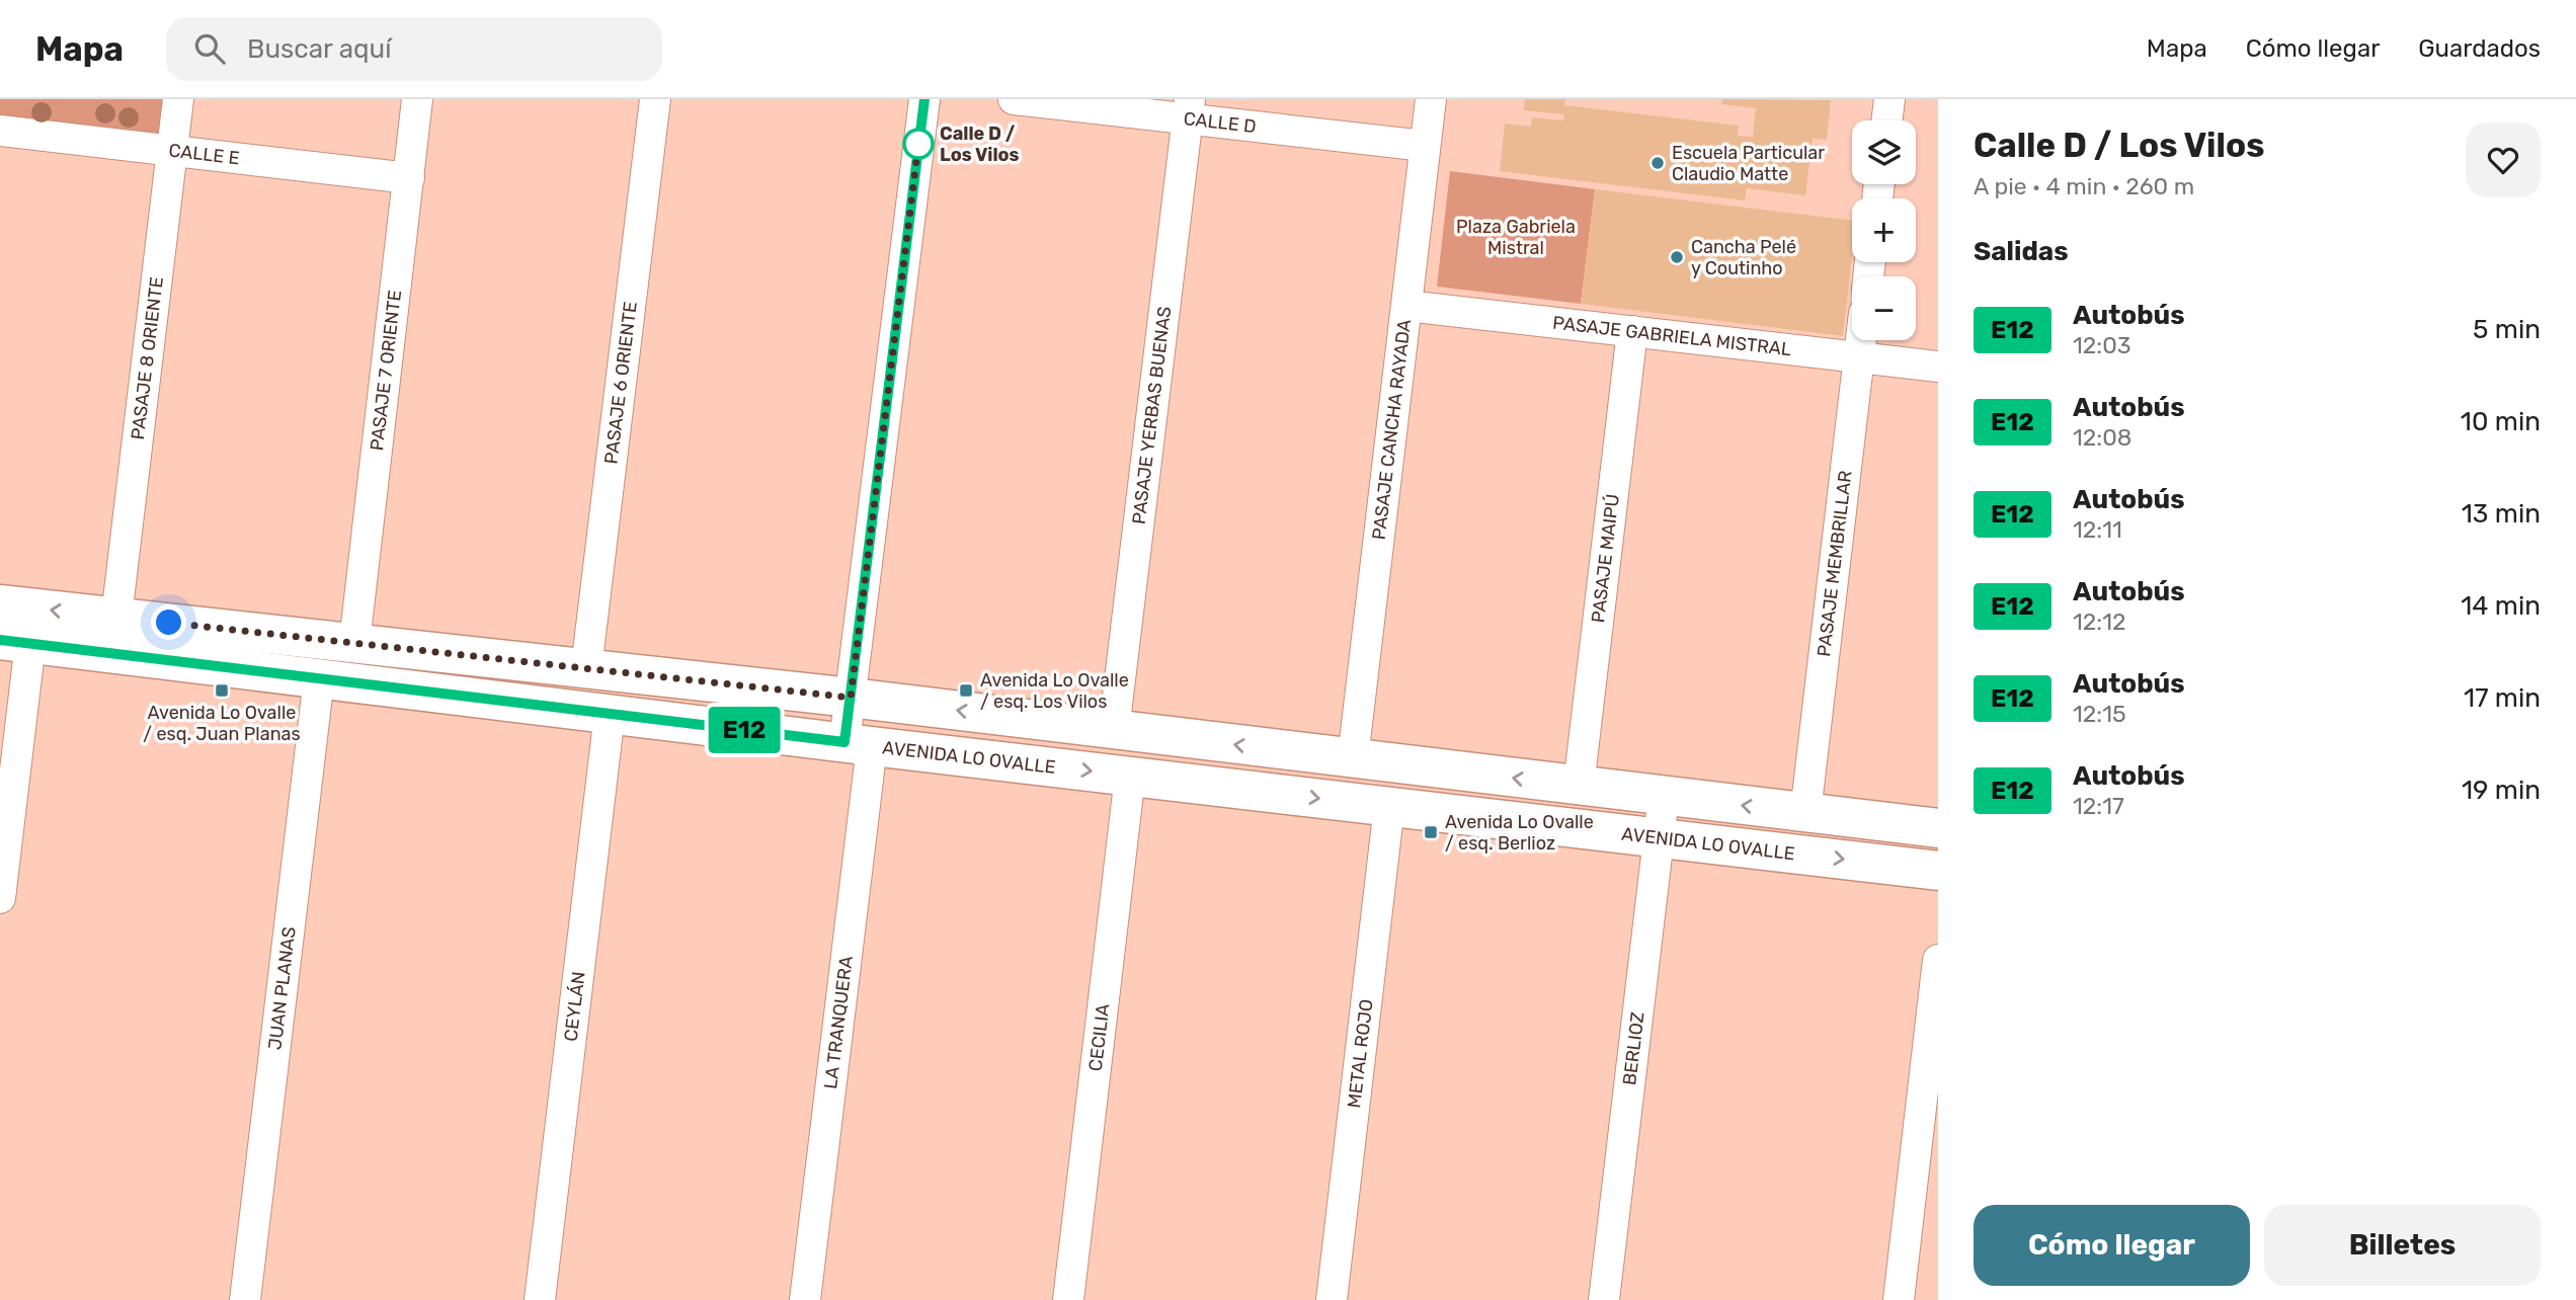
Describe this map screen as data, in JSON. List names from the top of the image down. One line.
{"streets":{"main road":["AVENIDA LO OVALLE"],"street":["CALLE D","CALLE E","PASAJE GABRIELA MISTRAL","PASAJE 8 ORIENTE","PASAJE 7 ORIENTE","PASAJE 6 ORIENTE","PASAJE YERBAS BUENAS","PASAJE CANCHA RAYADA","PASAJE MAIPÚ","PASAJE MEMBRILLAR","JUAN PLANAS","CEYLÁN","LA TRANQUERA","CECILIA","BERLIOZ","METAL ROJO"]},"crossings":[["CALLE D","PASAJE YERBAS BUENAS"],["CALLE D","PASAJE CANCHA RAYADA"],["CALLE E","PASAJE 8 ORIENTE"],["CALLE E","PASAJE 7 ORIENTE"],["PASAJE GABRIELA MISTRAL","PASAJE CANCHA RAYADA"],["PASAJE GABRIELA MISTRAL","PASAJE MAIPÚ"],["PASAJE GABRIELA MISTRAL","PASAJE MEMBRILLAR"],["AVENIDA LO OVALLE","JUAN PLANAS"],["AVENIDA LO OVALLE","CEYLÁN"],["AVENIDA LO OVALLE","LA TRANQUERA"],["AVENIDA LO OVALLE","CECILIA"],["AVENIDA LO OVALLE","BERLIOZ"],["AVENIDA LO OVALLE","METAL ROJO"]],"parks":["Plaza Gabriela Mistral"],"places":{"other":["Calle D / Los Vilos","Escuela Particular Claudio Matte","Cancha Pelé y Coutinho"],"transit":["Avenida Lo Ovalle / esq. Juan Planas","Avenida Lo Ovalle / esq. Los Vilos","Avenida Lo Ovalle / esq. Berlioz"]},"lines":["bus line E12"],"page":{"header":"Mapa","search":"Buscar aquí","nav":["Mapa","Cómo llegar","Guardados"],"on_map":"E12","heading":[["Calle D / Los Vilos","A pie · 4 min · 260 m"],"Salidas"],"map_buttons":["+","−"],"list":[{"mark":"E12","name":"Autobús","note":"12:03","value":"5 min"},{"mark":"E12","name":"Autobús","note":"12:08","value":"10 min"},{"mark":"E12","name":"Autobús","note":"12:11","value":"13 min"},{"mark":"E12","name":"Autobús","note":"12:12","value":"14 min"},{"mark":"E12","name":"Autobús","note":"12:15","value":"17 min"},{"mark":"E12","name":"Autobús","note":"12:17","value":"19 min"}],"buttons":["Cómo llegar","Billetes"]}}
